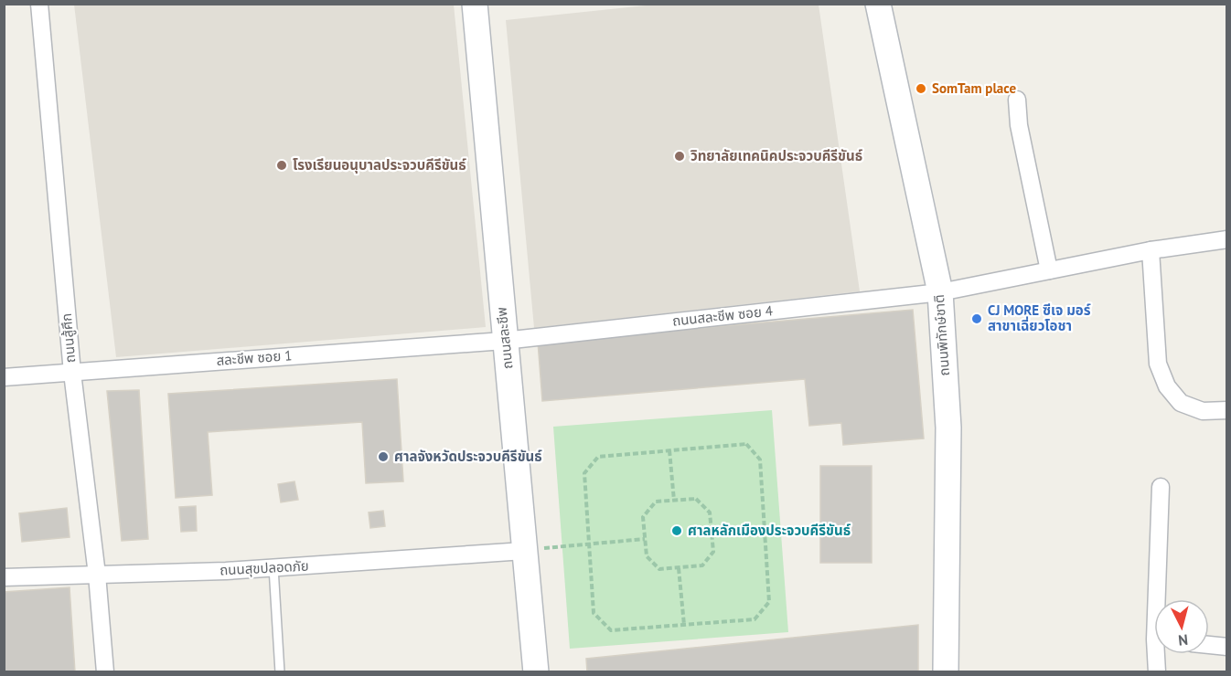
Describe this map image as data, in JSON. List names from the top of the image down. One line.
{"streets":{"street":["ถนนสละชีพ ซอย 4","ถนนพิทักษ์ชาติ","ถนนสู้ศึก","ถนนสละชีพ","สละชีพ ซอย 1","ถนนสุขปลอดภัย"]},"crossings":[["ถนนสละชีพ ซอย 4","ถนนพิทักษ์ชาติ"],["ถนนสละชีพ ซอย 4","ถนนสละชีพ"],["ถนนสละชีพ ซอย 4","สละชีพ ซอย 1"],["ถนนสู้ศึก","สละชีพ ซอย 1"],["ถนนสู้ศึก","ถนนสุขปลอดภัย"],["ถนนสละชีพ","สละชีพ ซอย 1"],["ถนนสละชีพ","ถนนสุขปลอดภัย"]],"places":["SomTam place","วิทยาลัยเทคนิคประจวบคีรีขันธ์","โรงเรียนอนุบาลประจวบคีรีขันธ์","CJ MORE ซีเจ มอร์ สาขาเฉี่ยวโอชา","ศาลจังหวัดประจวบคีรีขันธ์","ศาลหลักเมืองประจวบคีรีขันธ์"],"north":"bottom"}
